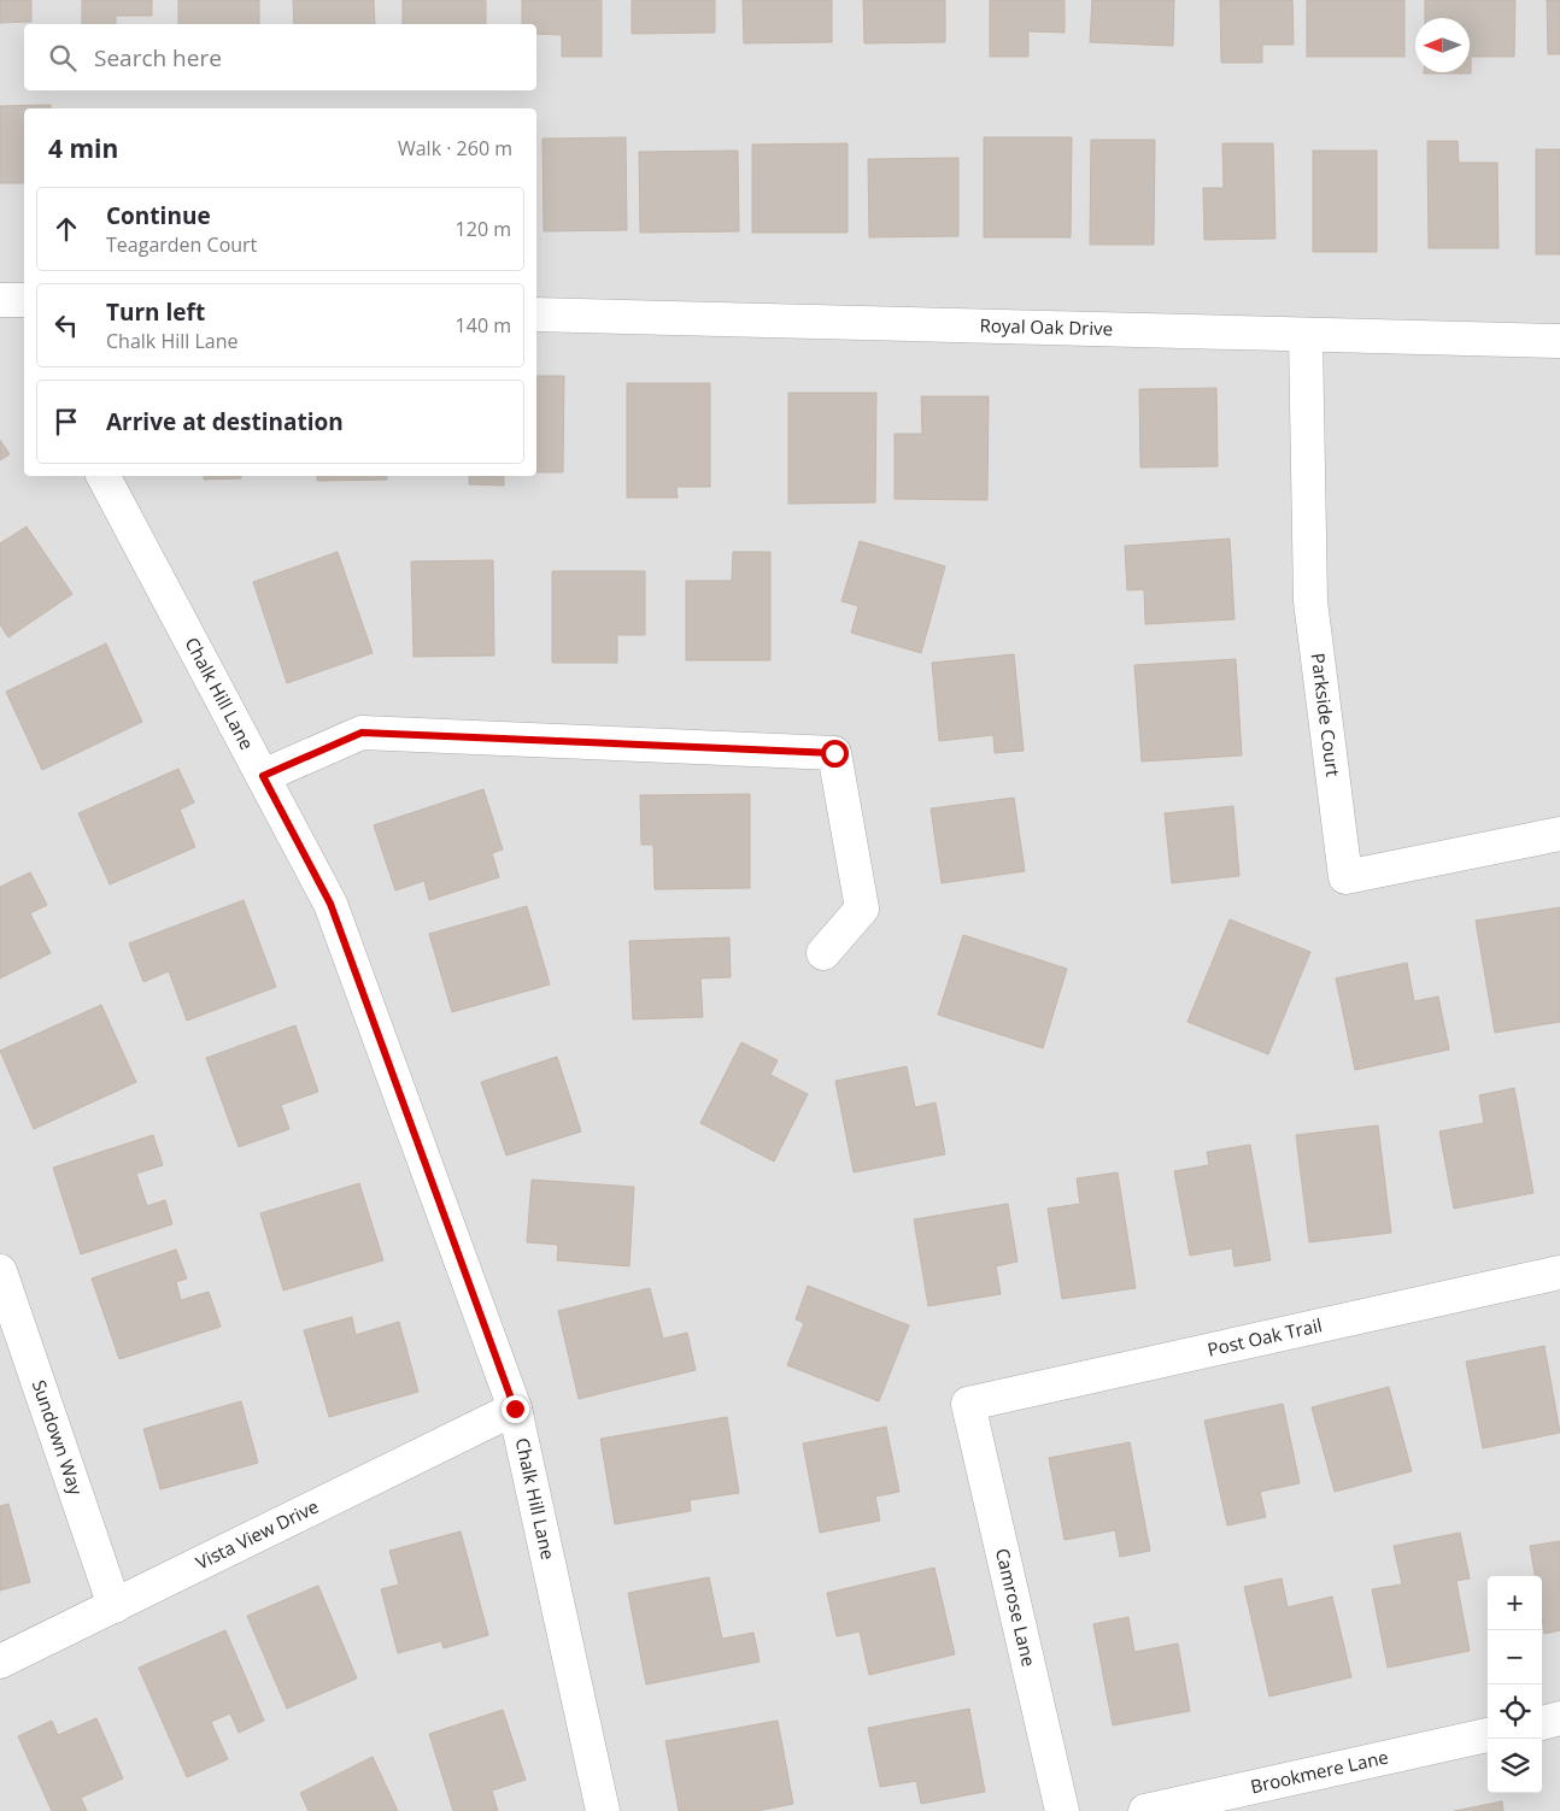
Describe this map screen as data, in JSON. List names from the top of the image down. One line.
{"streets":{"street":["Royal Oak Drive","Chalk Hill Lane","Parkside Court","Post Oak Trail","Sundown Way","Vista View Drive","Camrose Lane","Brookmere Lane"]},"crossings":[["Royal Oak Drive","Parkside Court"],["Chalk Hill Lane","Vista View Drive"],["Post Oak Trail","Camrose Lane"],["Sundown Way","Vista View Drive"]],"north":"left","page":{"search":"Search here","heading":["4 min","Walk · 260 m"],"list":[["Continue","Teagarden Court","120 m"],["Turn left","Chalk Hill Lane","140 m"],"Arrive at destination"],"map_buttons":["+","−"]}}
